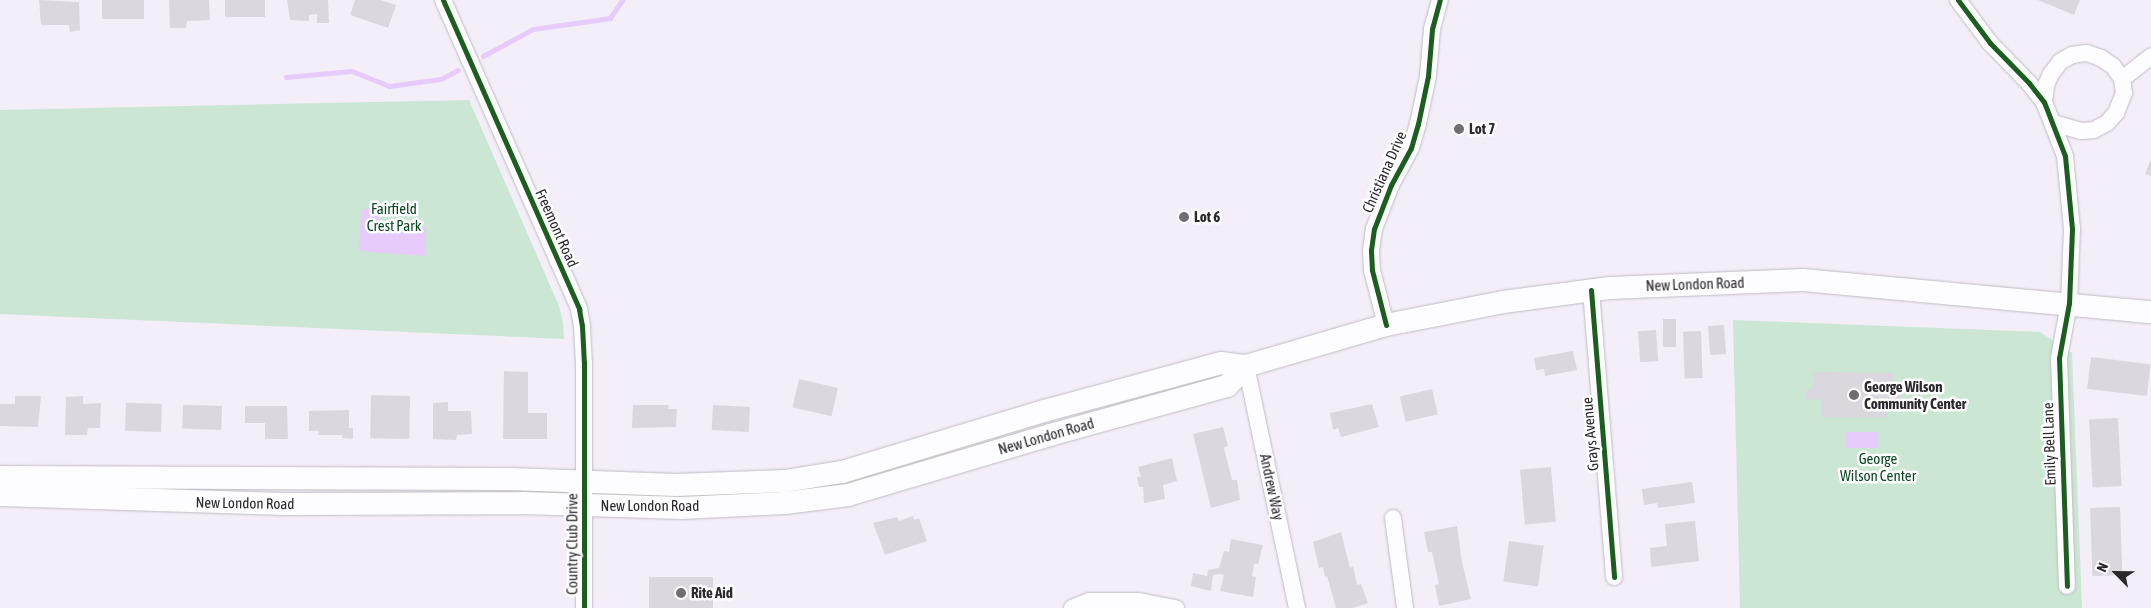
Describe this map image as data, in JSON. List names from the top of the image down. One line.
{"streets":{"main road":["New London Road"],"street":["Christiana Drive","Freemont Road","Grays Avenue","Emily Bell Lane","Andrew Way","Country Club Drive"]},"crossings":[["Christiana Drive","New London Road"],["Freemont Road","New London Road"],["Freemont Road","Country Club Drive"],["New London Road","Grays Avenue"],["New London Road","Emily Bell Lane"],["New London Road","Andrew Way"],["New London Road","Country Club Drive"]],"parks":["Fairfield Crest Park","George Wilson Center"],"places":["Lot 7","Lot 6","George Wilson Community Center","Rite Aid"],"north":"top left"}
